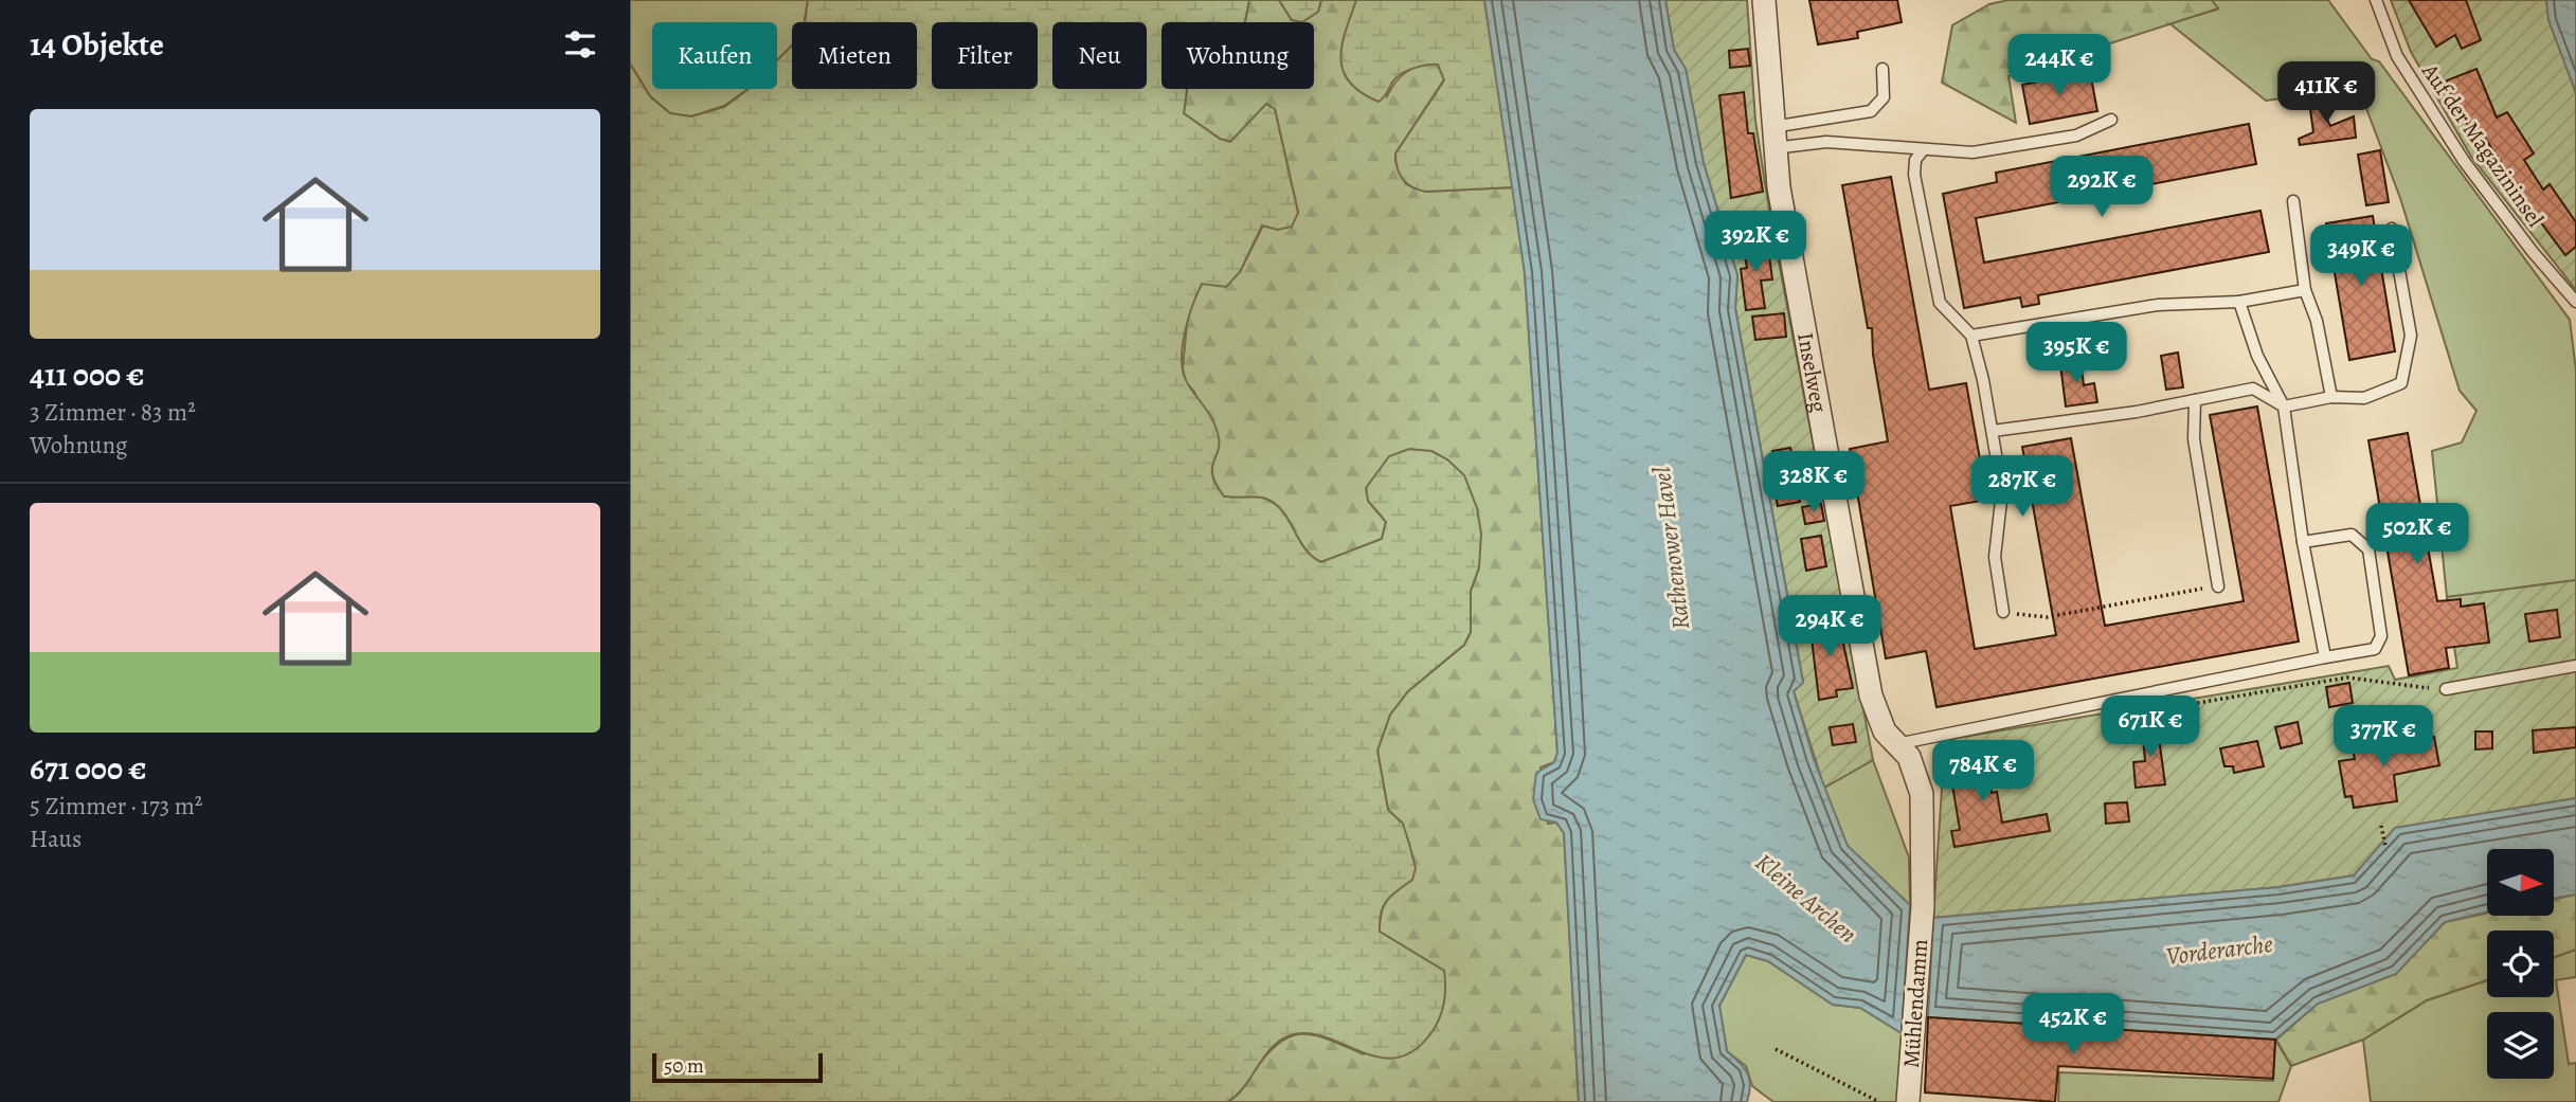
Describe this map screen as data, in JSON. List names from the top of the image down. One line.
{"streets":{"street":["Inselweg","Mühlendamm"],"lane":["Auf der Magazininsel"]},"crossings":[["Inselweg","Mühlendamm"]],"water":["Rathenower Havel","Kleine Archen","Vorderarche"],"scale_bar":"50 m","north":"right","page":{"heading":"14 Objekte","chip":["Kaufen","Mieten","Filter","Neu","Wohnung"],"price":["244K €","411K €","292K €","392K €","349K €","395K €","328K €","287K €","502K €","294K €","671K €","377K €","784K €","452K €"],"list":[{"name":"411 000 €","note":"3 Zimmer · 83 m² · Wohnung"},{"name":"671 000 €","note":"5 Zimmer · 173 m² · Haus"}],"scale":"50 m"}}
